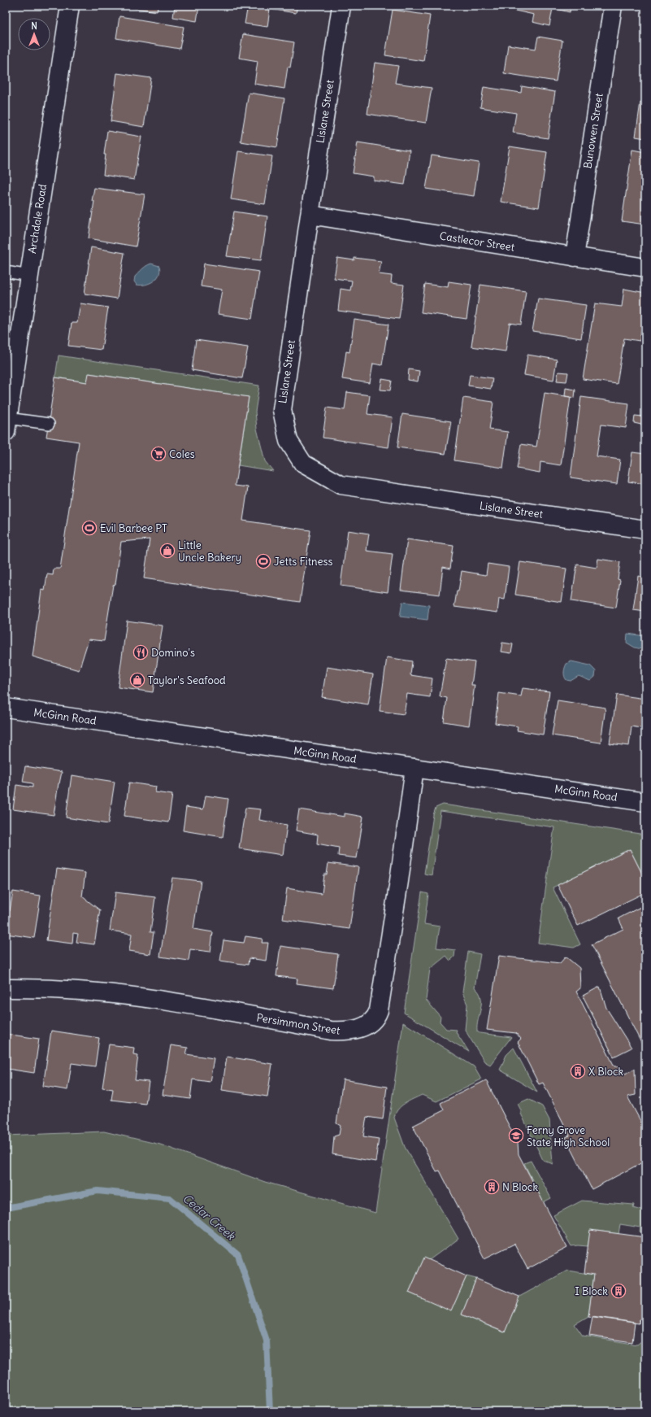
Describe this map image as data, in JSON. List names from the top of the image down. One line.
{"streets":{"street":["Lislane Street","Bunowen Street","Archdale Road","Castlecor Street","McGinn Road","Persimmon Street"]},"crossings":[["Lislane Street","Castlecor Street"],["Bunowen Street","Castlecor Street"],["McGinn Road","Persimmon Street"]],"water":["Cedar Creek"],"places":{"supermarket":["Coles"],"sports":["Evil Barbee PT","Jetts Fitness"],"shop":["Little Uncle Bakery","Taylor's Seafood"],"restaurant":["Domino's"],"building":["X Block","N Block","I Block"],"school or university":["Ferny Grove State High School"]},"north":"top"}
